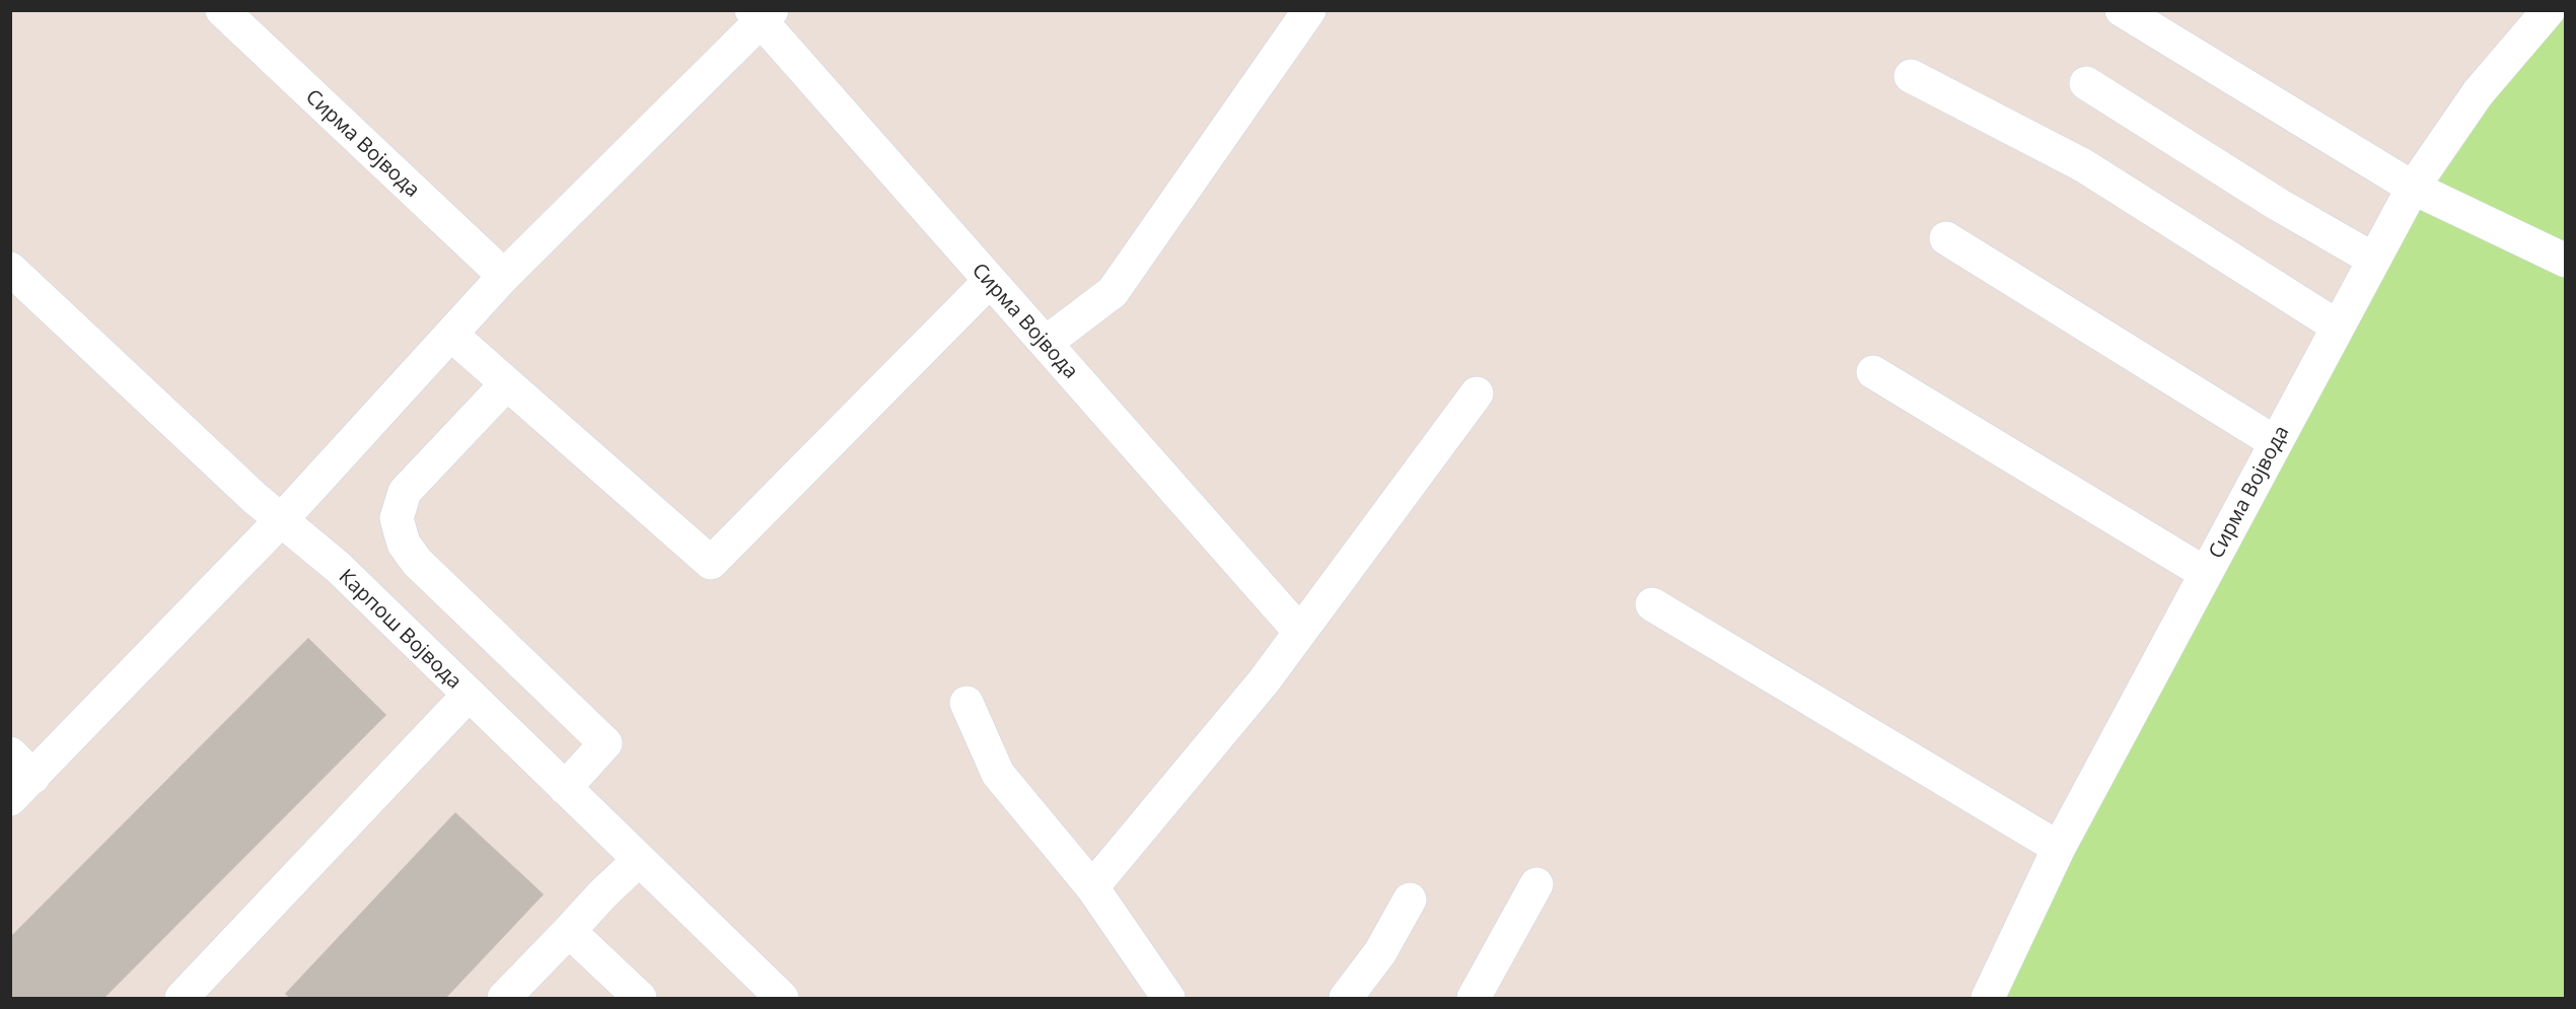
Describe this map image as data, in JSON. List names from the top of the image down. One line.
{"streets":{"street":["Сирма Војвода","Карпош Војвода"]}}
